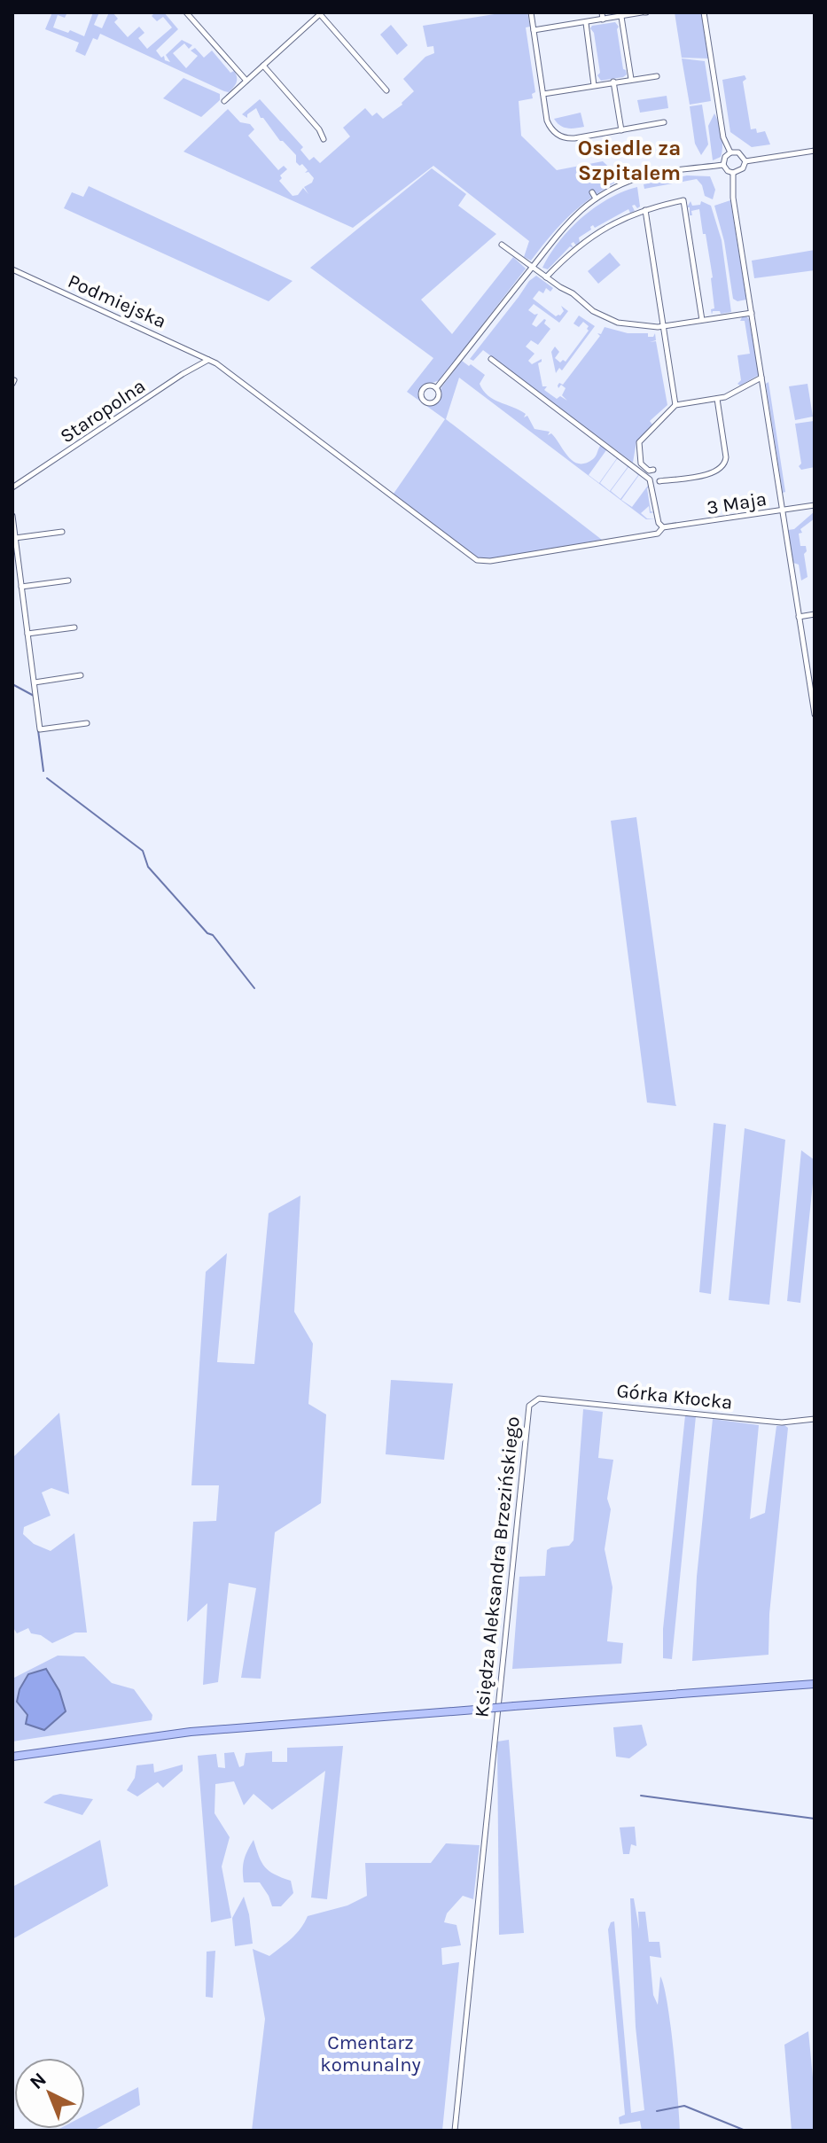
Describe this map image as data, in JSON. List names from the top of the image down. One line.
{"streets":{"street":["Podmiejska","Staropolna","3 Maja","Górka Kłocka","Księdza Aleksandra Brzezińskiego"]},"crossings":[["Podmiejska","Staropolna"],["Podmiejska","3 Maja"],["Górka Kłocka","Księdza Aleksandra Brzezińskiego"]],"districts":["Osiedle za Szpitalem"],"parks":["Cmentarz komunalny"],"north":"top left"}
